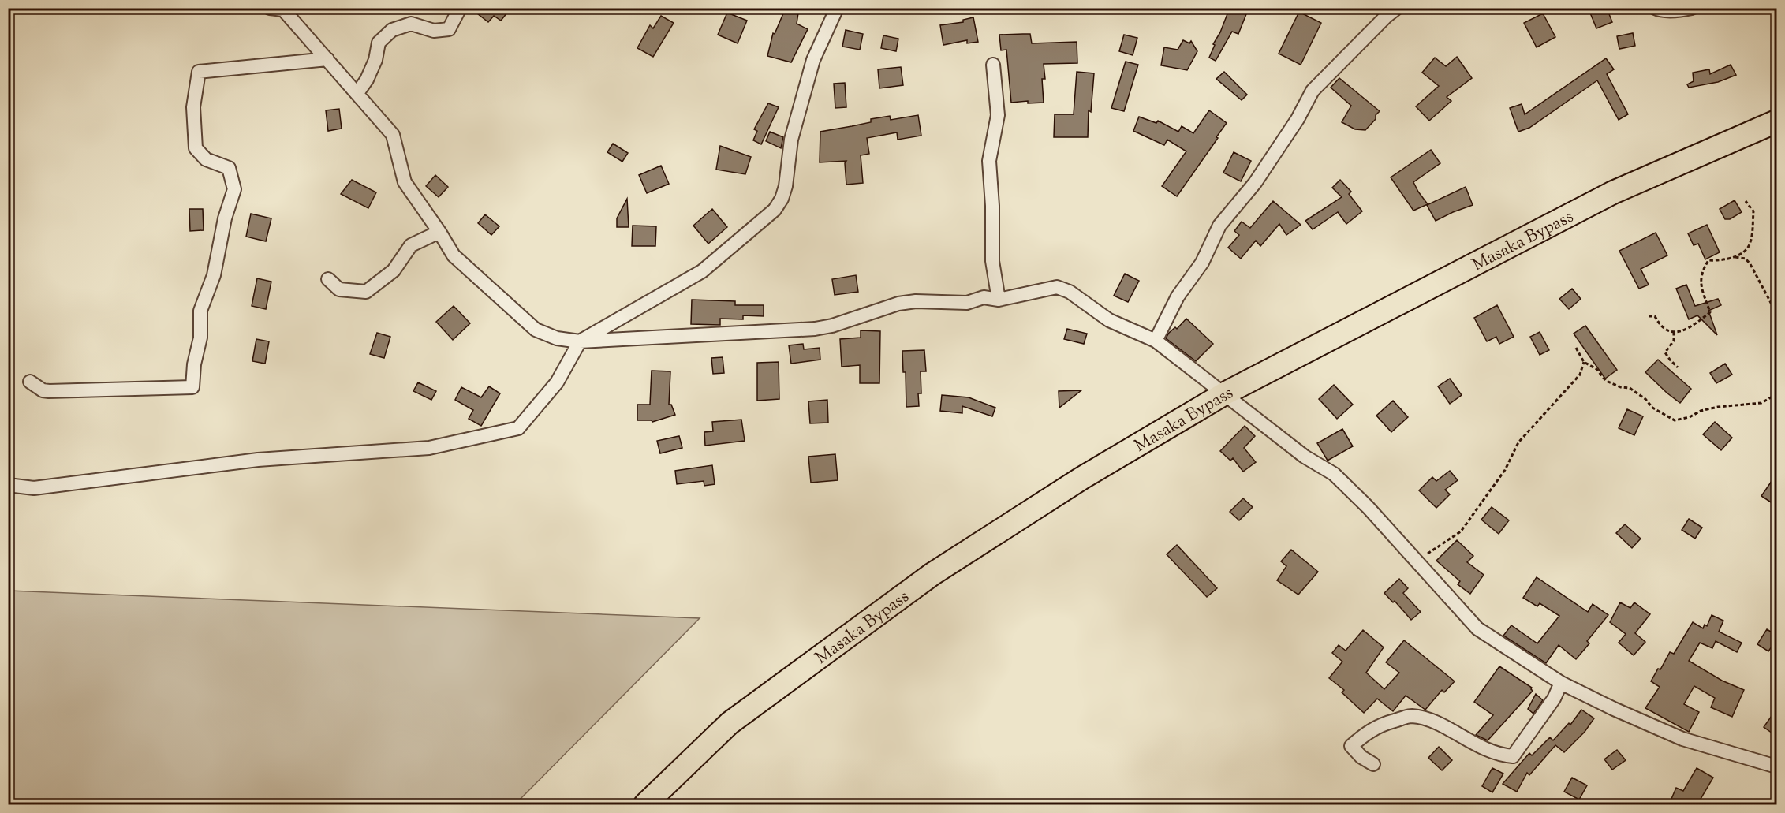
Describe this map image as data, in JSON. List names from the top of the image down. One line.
{"streets":{"highway":["Masaka Bypass"]}}
